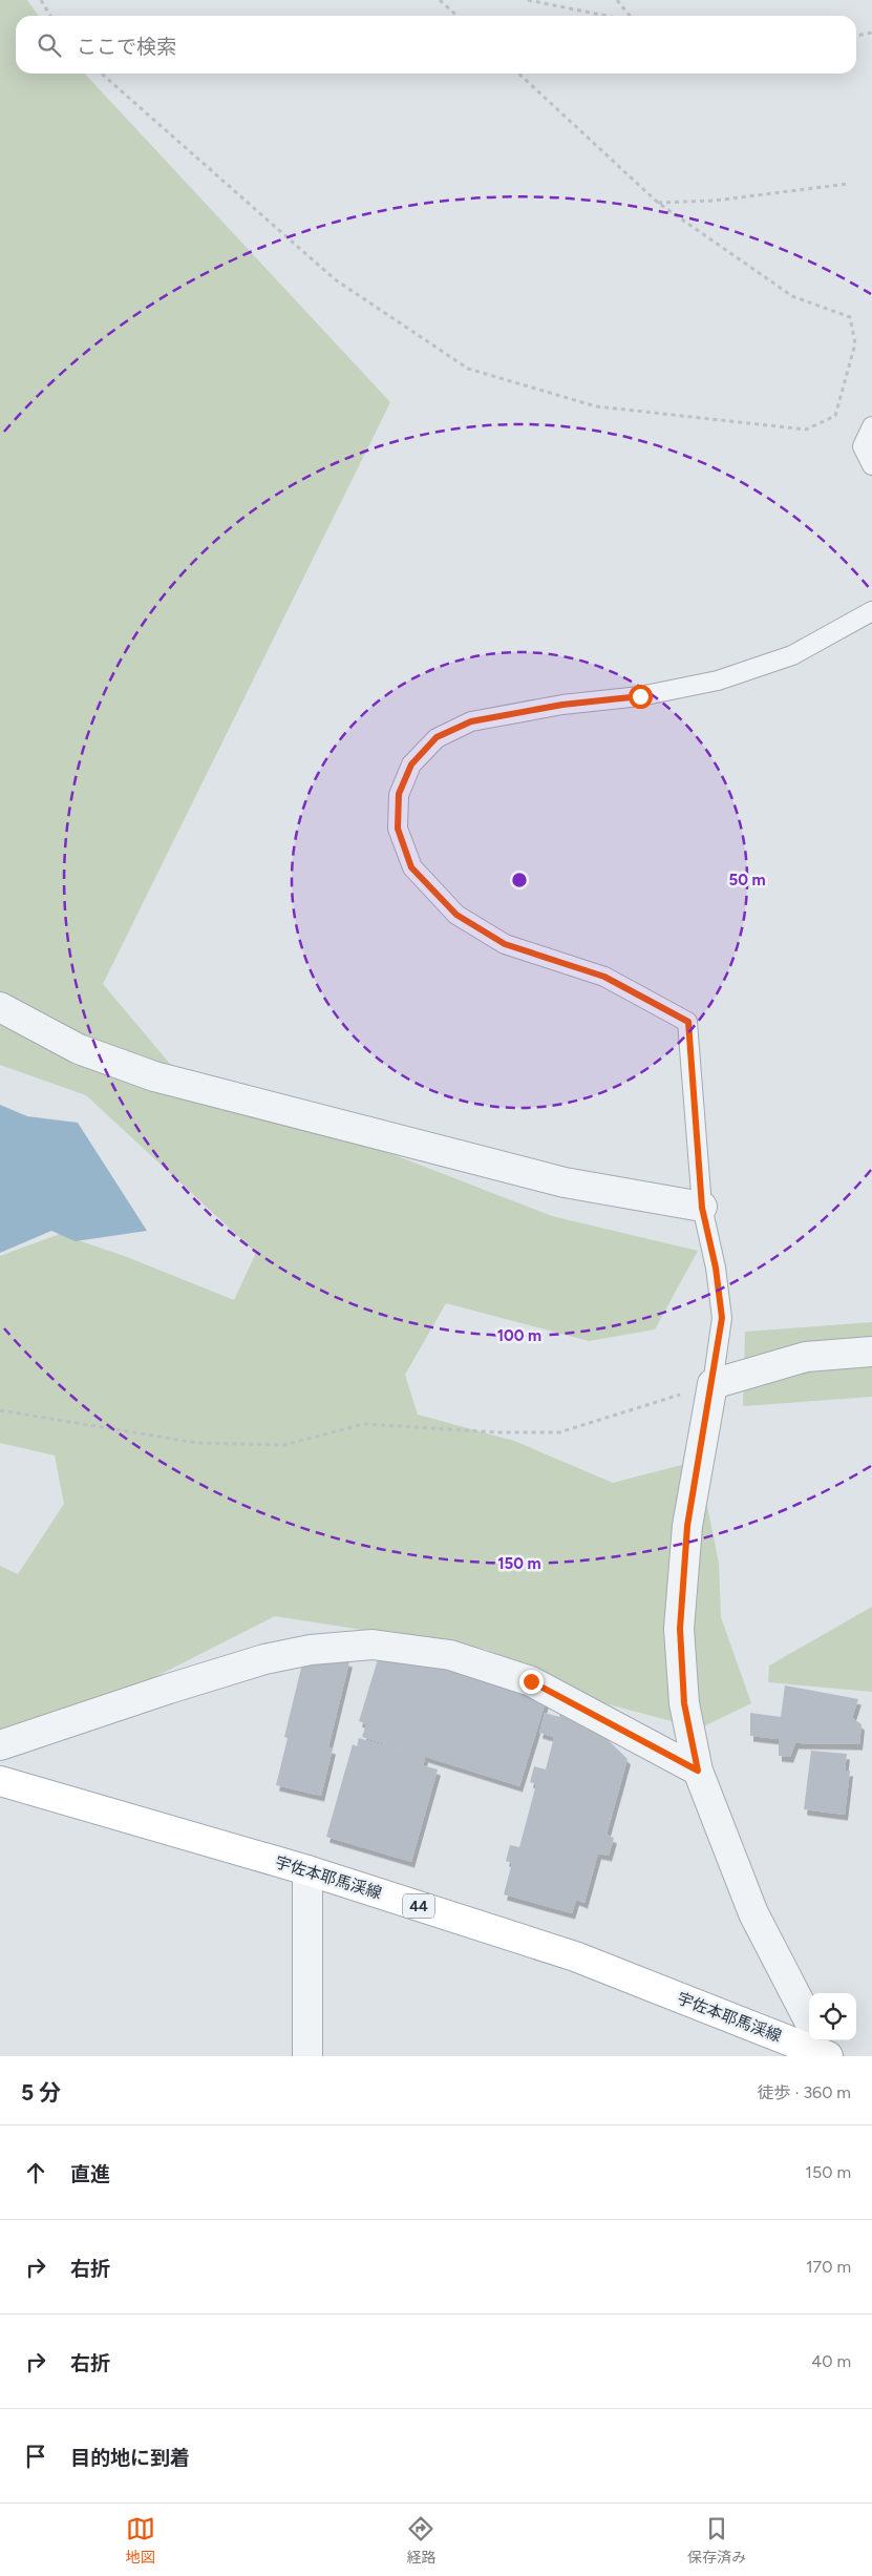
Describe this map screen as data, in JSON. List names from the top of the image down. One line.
{"streets":{"main road":["宇佐本耶馬渓線","44"]},"page":{"search":"ここで検索","heading":["5 分","徒歩 · 360 m"],"list":[["直進","150 m"],["右折","170 m"],["右折","40 m"],"目的地に到着"],"nav":["地図","経路","保存済み"]},"rings":["50 m","100 m","150 m"]}
